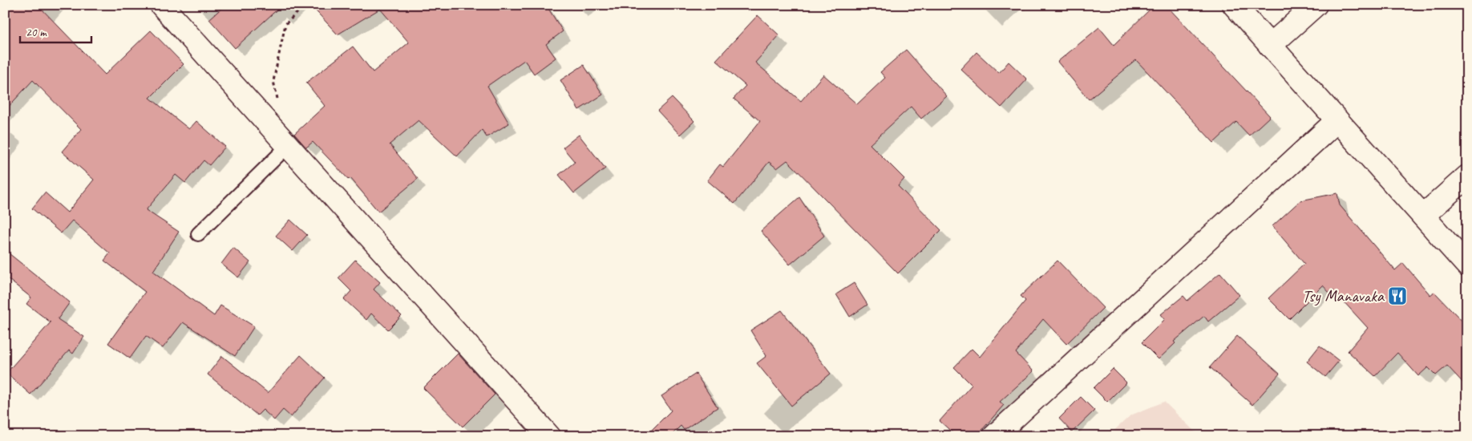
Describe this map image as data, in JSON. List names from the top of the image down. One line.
{"places":{"restaurant":["Tsy Manavaka"]},"scale_bar":"20 m"}
